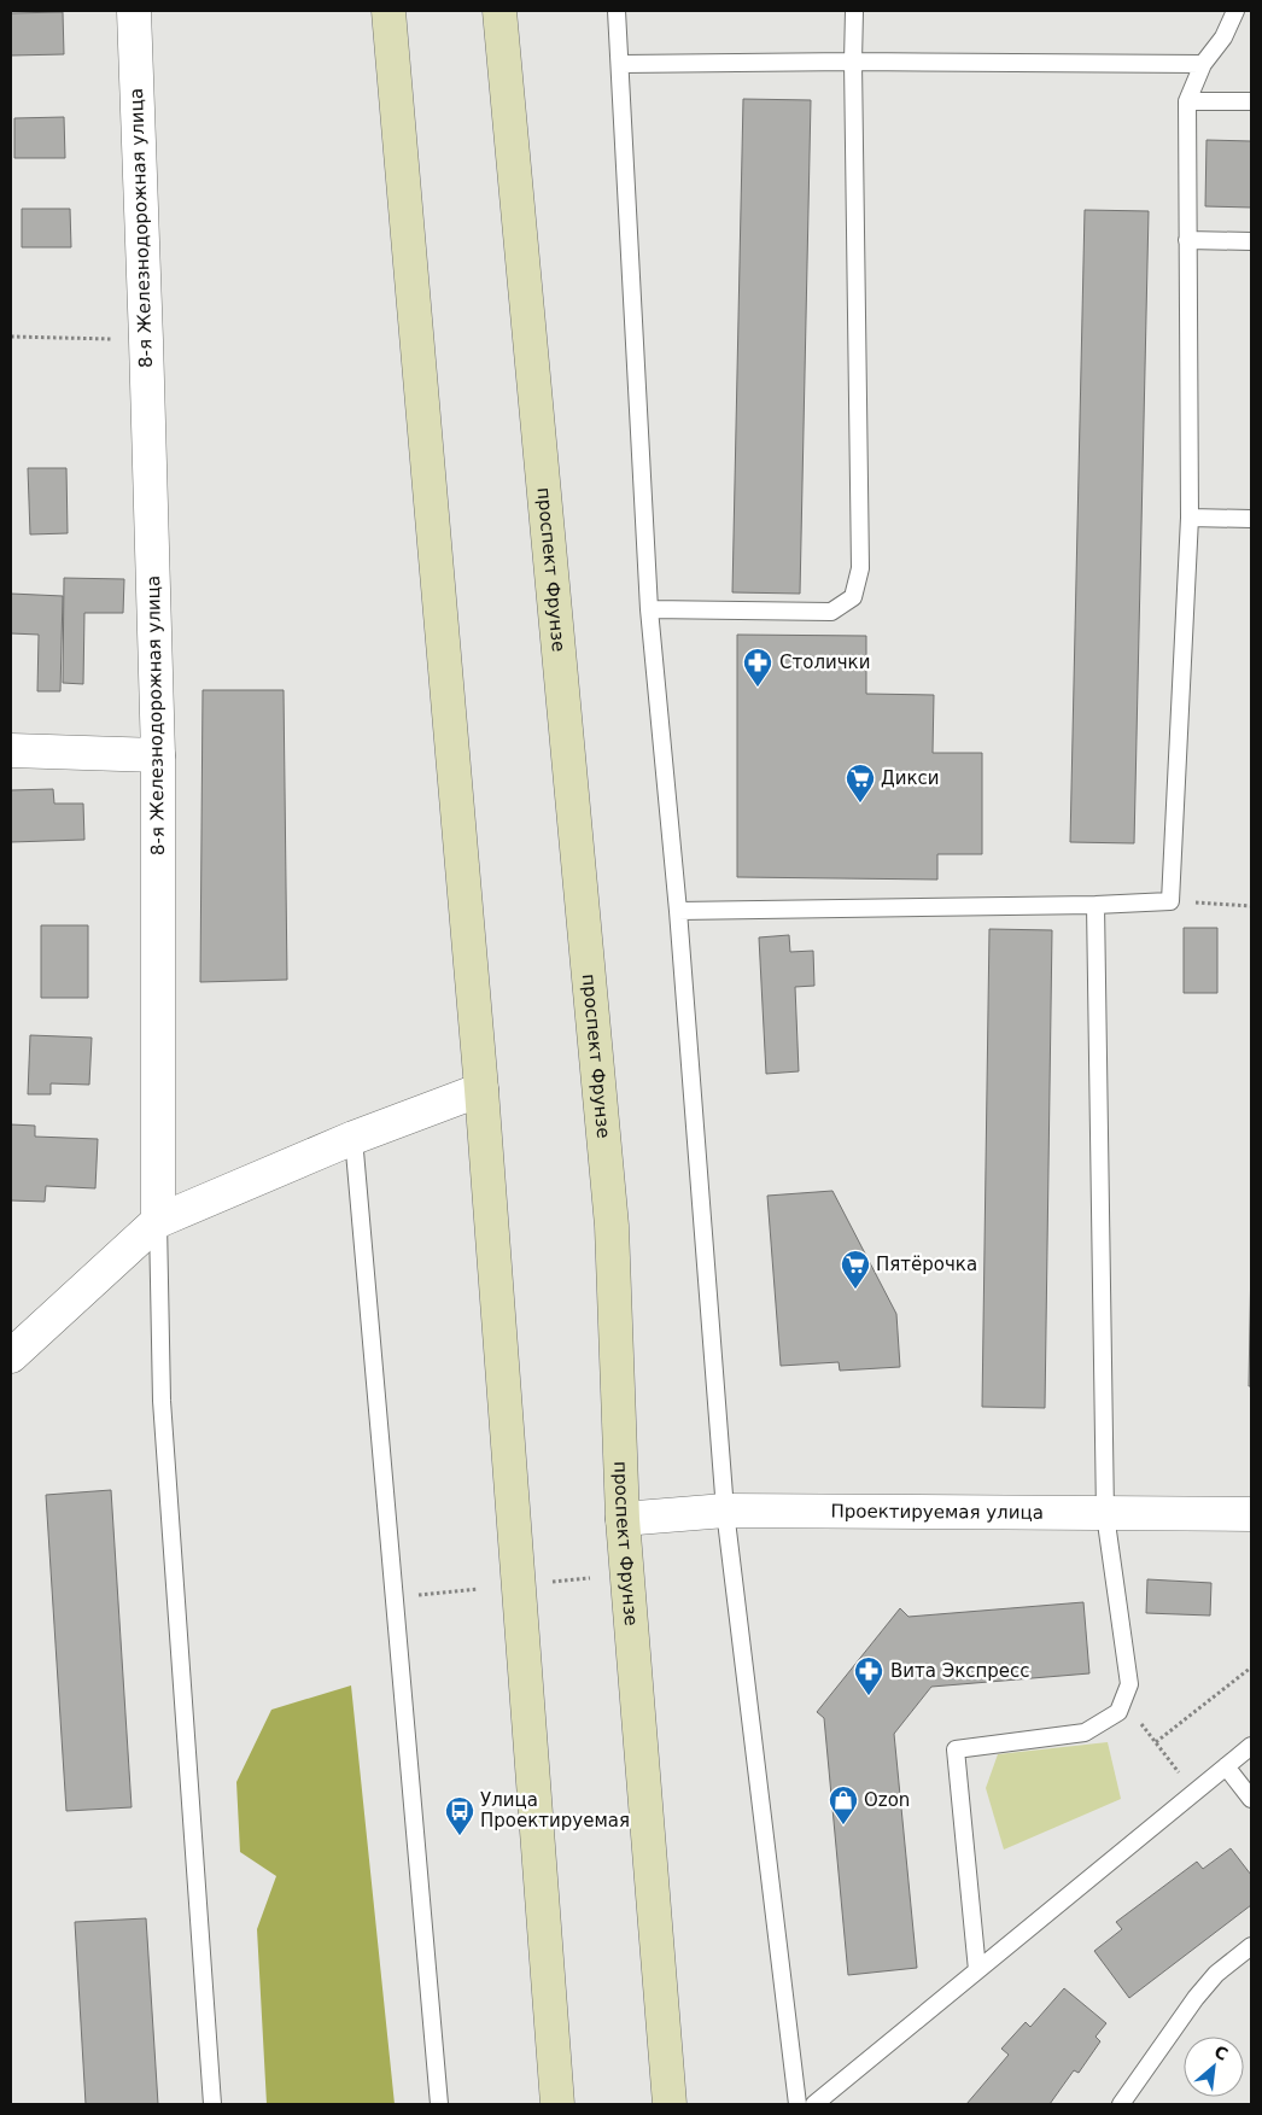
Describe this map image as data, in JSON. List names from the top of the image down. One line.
{"streets":{"main road":["проспект Фрунзе"],"street":["8-я Железнодорожная улица","Проектируемая улица"]},"crossings":[["проспект Фрунзе","Проектируемая улица"]],"places":{"pharmacy":["Столички","Вита Экспресс"],"supermarket":["Дикси","Пятёрочка"],"shop":["Ozon"],"bus stop":["Улица Проектируемая"]},"north":"top right"}
